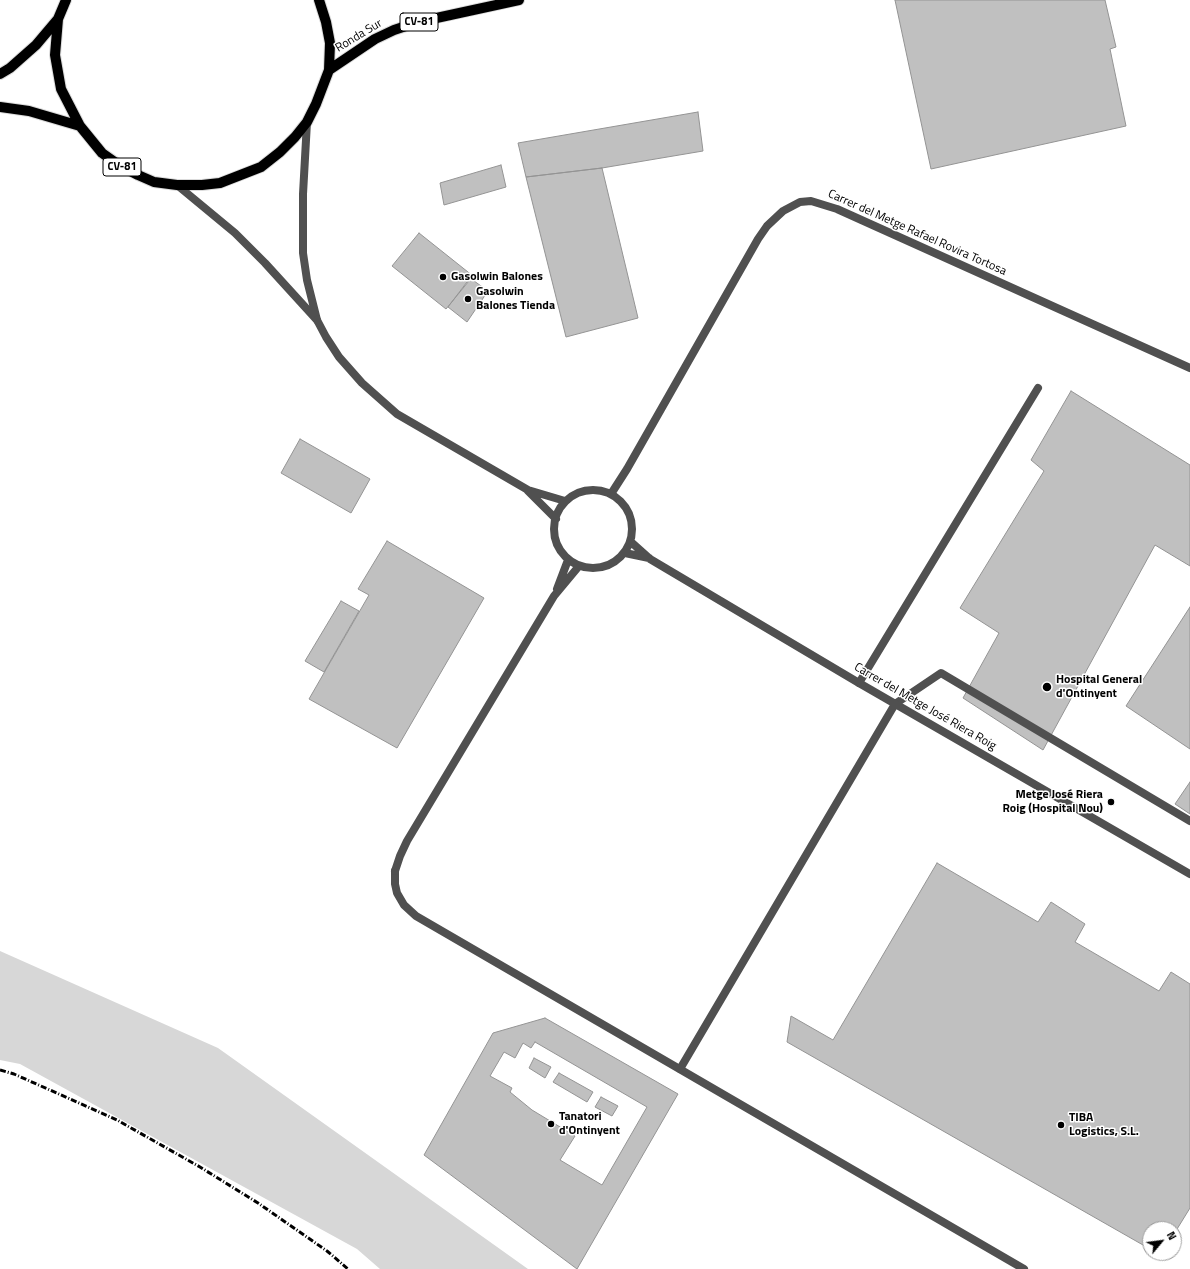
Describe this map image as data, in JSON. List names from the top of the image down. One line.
{"streets":{"main road":["CV-81","Ronda Sur"],"street":["Carrer del Metge Rafael Rovira Tortosa","Carrer del Metge José Riera Roig"]},"crossings":[["CV-81","Ronda Sur"],["Carrer del Metge Rafael Rovira Tortosa","Carrer del Metge José Riera Roig"]],"places":["Gasolwin Balones","Gasolwin Balones Tienda","Hospital General d'Ontinyent","Metge José Riera Roig (Hospital Nou)","Tanatori d'Ontinyent","TIBA Logistics, S.L."],"north":"top right"}
